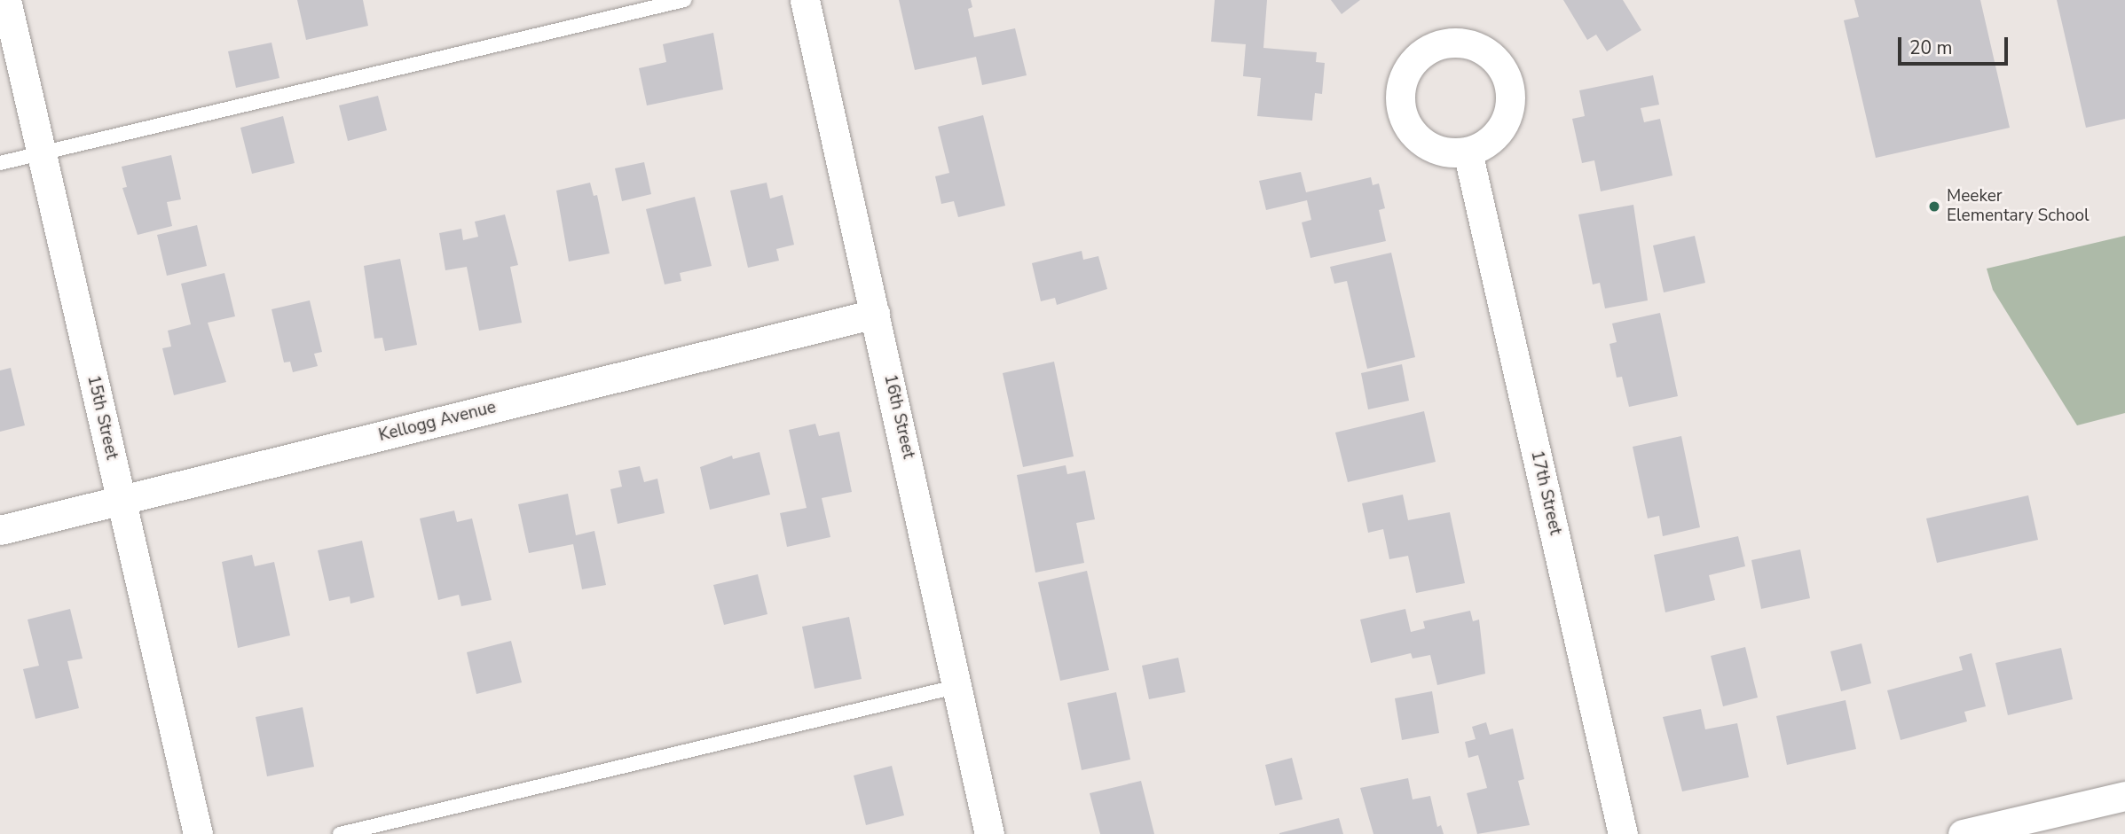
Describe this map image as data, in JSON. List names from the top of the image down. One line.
{"streets":{"street":["16th Street","15th Street","Kellogg Avenue","17th Street"]},"crossings":[["16th Street","Kellogg Avenue"],["15th Street","Kellogg Avenue"]],"places":["Meeker Elementary School"],"scale_bar":"20 m"}
